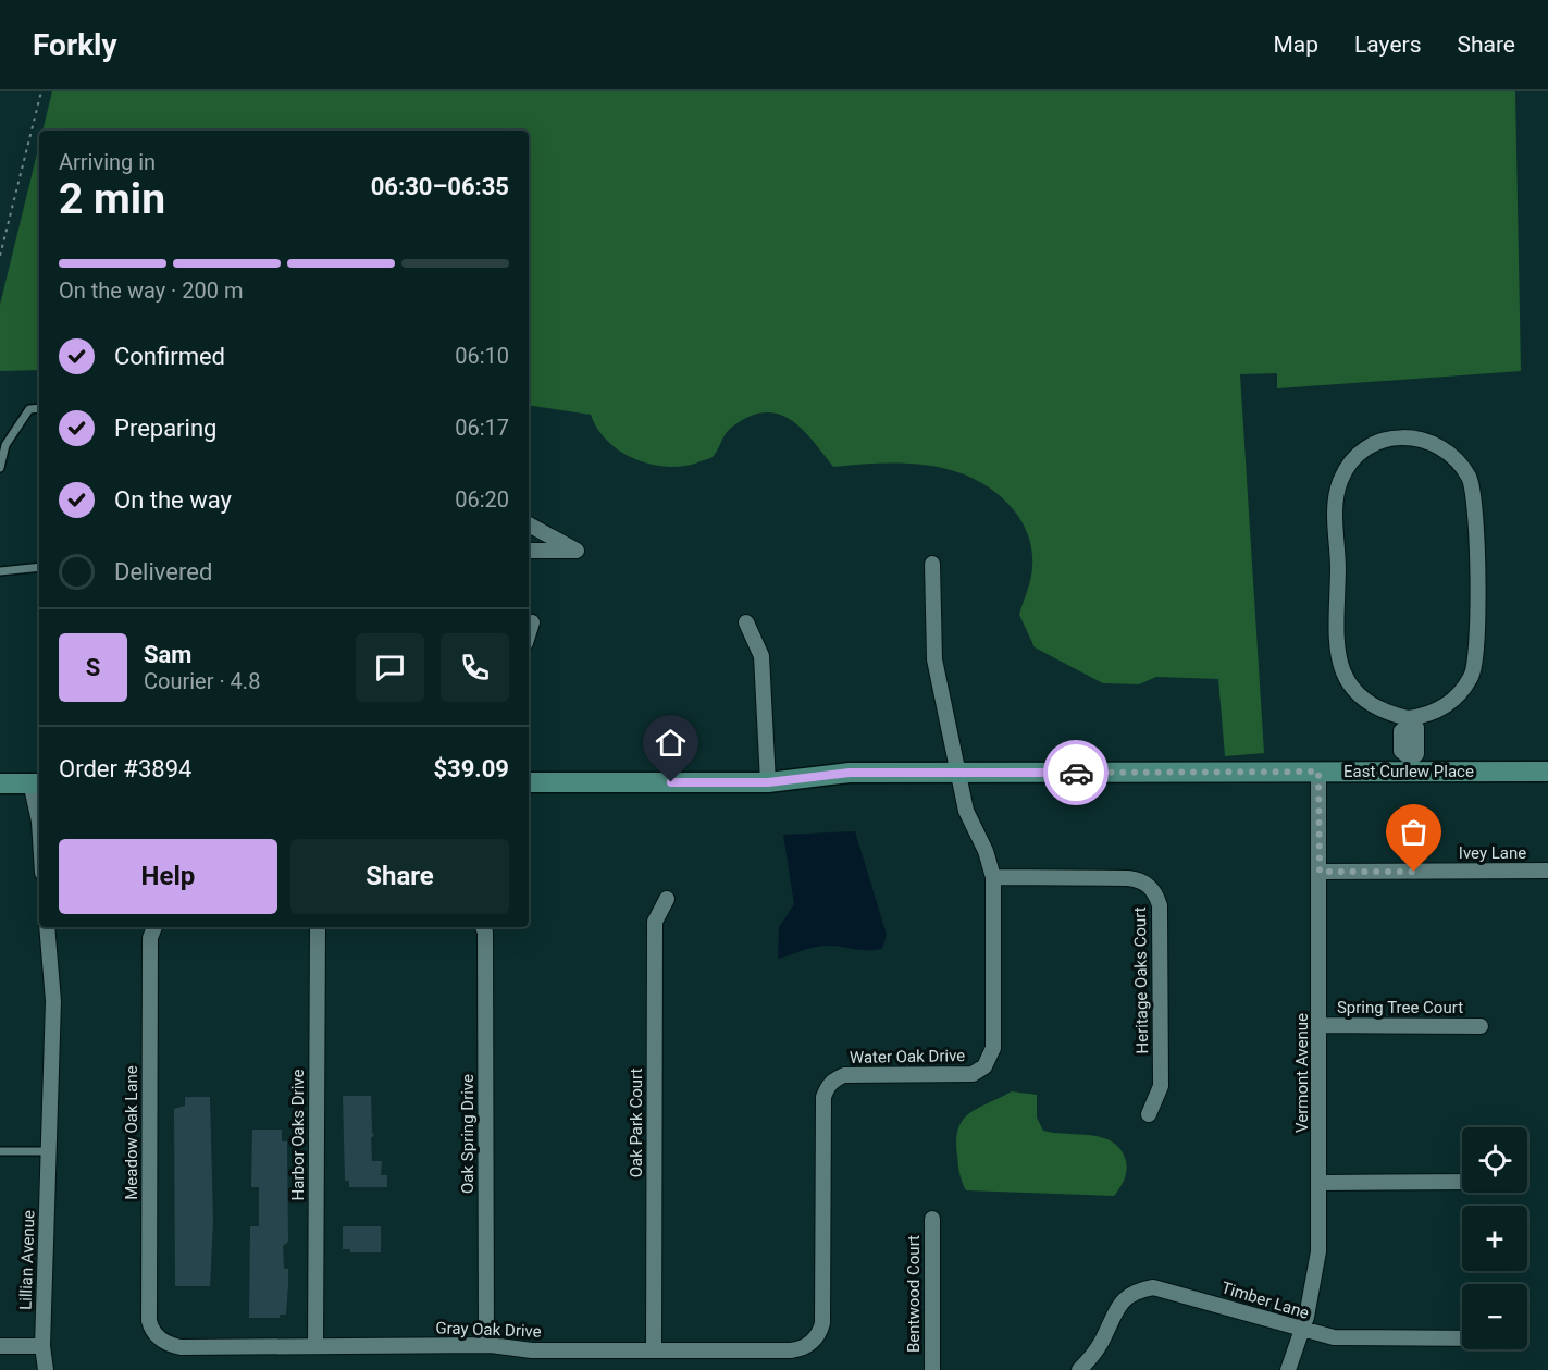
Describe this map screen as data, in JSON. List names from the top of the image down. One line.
{"streets":{"street":["East Curlew Place","Ivey Lane","Heritage Oaks Court","Spring Tree Court","Water Oak Drive","Vermont Avenue","Oak Park Court","Meadow Oak Lane","Oak Spring Drive","Harbor Oaks Drive","Lillian Avenue","Bentwood Court","Timber Lane","Gray Oak Drive"]},"crossings":[["East Curlew Place","Water Oak Drive"],["East Curlew Place","Vermont Avenue"],["Ivey Lane","Vermont Avenue"],["Heritage Oaks Court","Water Oak Drive"],["Spring Tree Court","Vermont Avenue"],["Water Oak Drive","Gray Oak Drive"],["Vermont Avenue","Timber Lane"],["Oak Park Court","Gray Oak Drive"],["Meadow Oak Lane","Gray Oak Drive"],["Oak Spring Drive","Gray Oak Drive"],["Harbor Oaks Drive","Gray Oak Drive"]],"page":{"header":"Forkly","nav":["Map","Layers","Share"],"heading":["2 min","Arriving in","06:30–06:35"],"panel":["Sam","Courier · 4.8","Order #3894","$39.09"],"bar":"On the way · 200 m","list":[["Confirmed","06:10"],["Preparing","06:17"],["On the way","06:20"],"Delivered"],"round":"S","buttons":["Help","Share"],"map_buttons":["+","−"]}}
